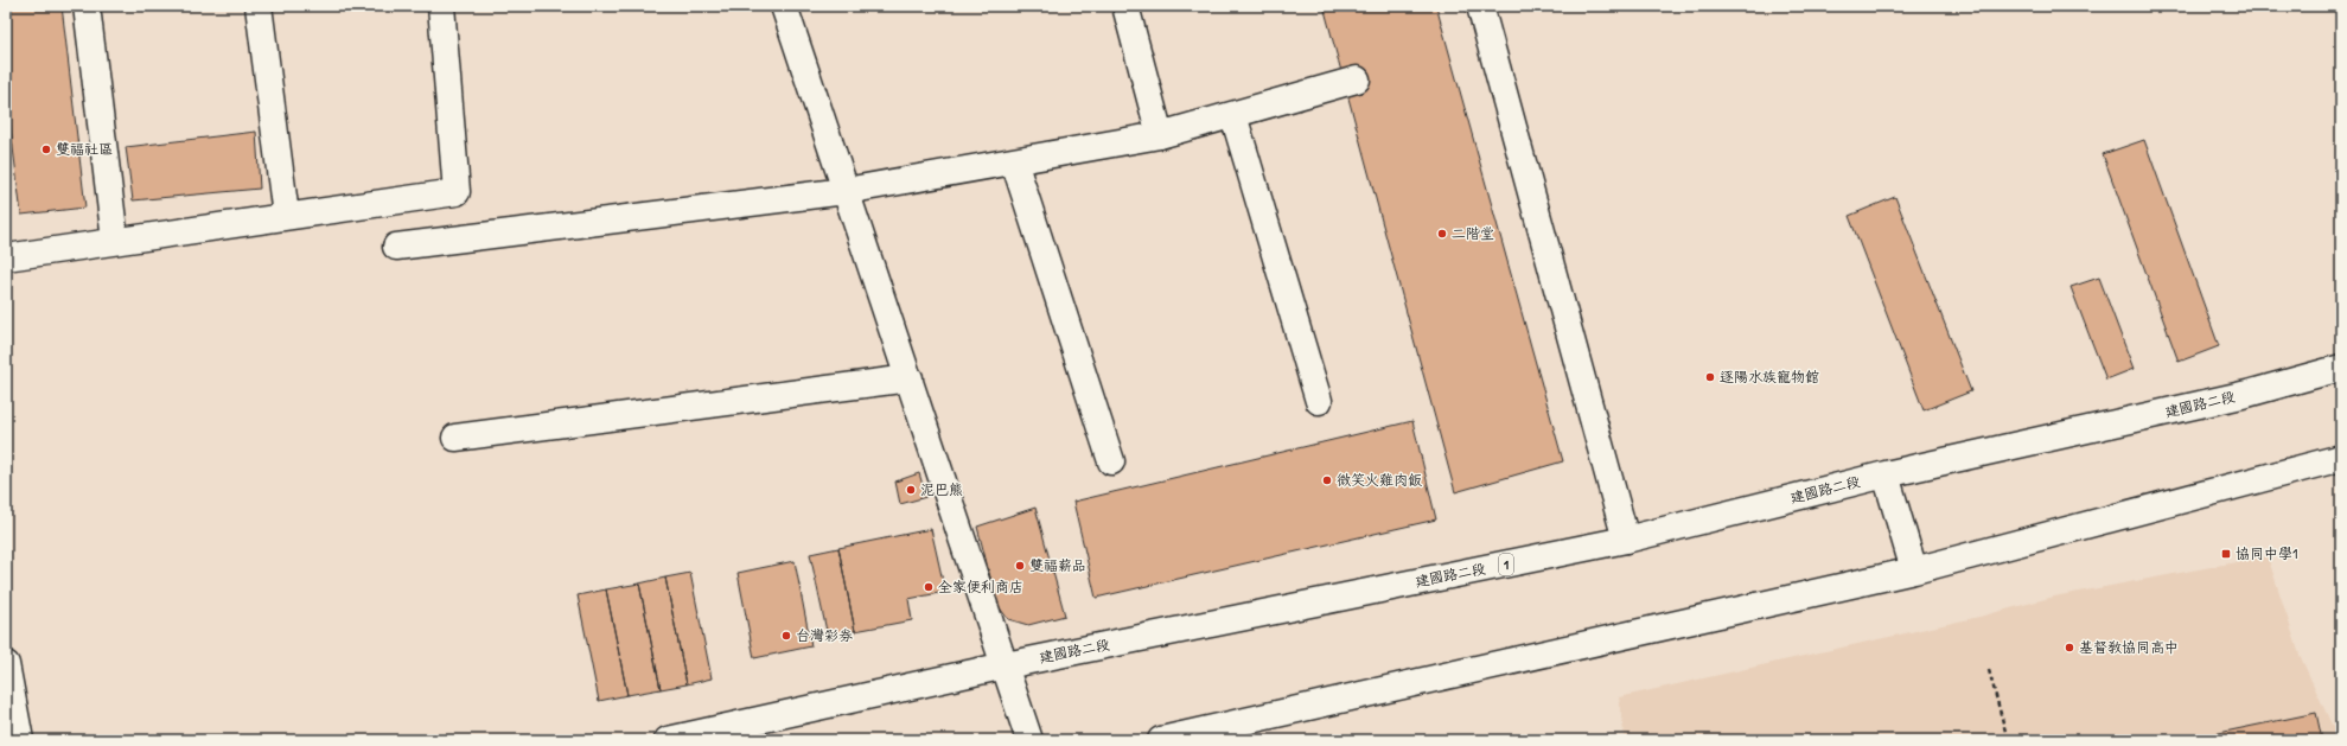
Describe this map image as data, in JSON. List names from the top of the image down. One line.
{"streets":{"street":["建國路二段","1"]},"places":{"other":["雙福社區","二階堂","逐陽水族寵物館","微笑火雞肉飯","泥巴熊","雙福薪品","全家便利商店","台灣彩券","基督教協同高中"],"transit":["協同中學1"]}}
